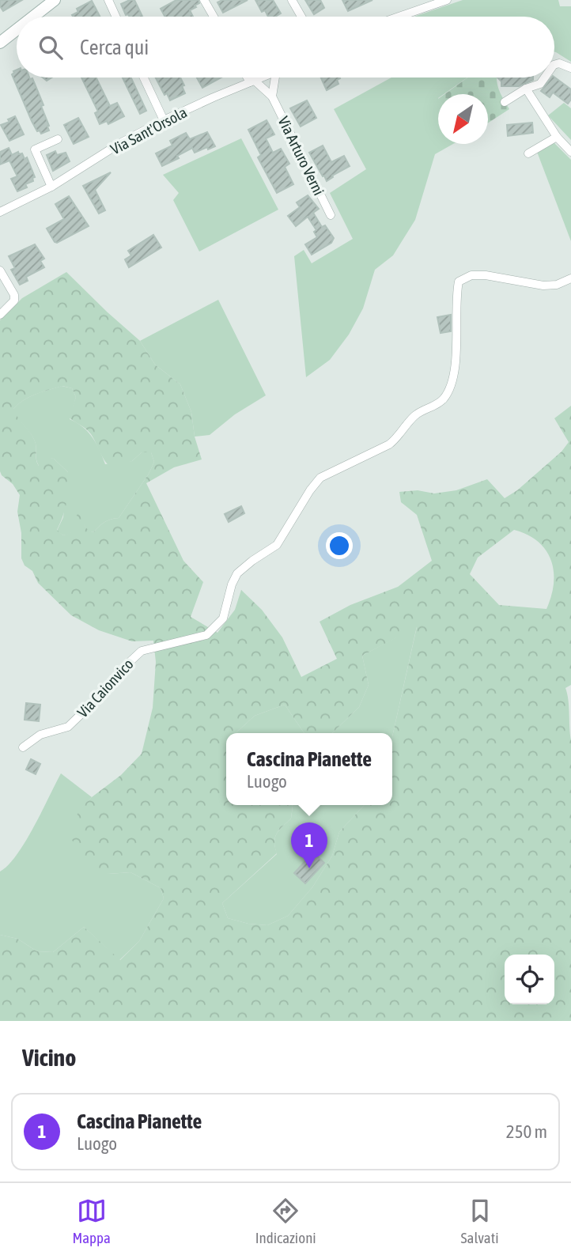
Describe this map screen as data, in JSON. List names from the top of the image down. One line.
{"streets":{"street":["Via Sant'Orsola","Via Arturo Verni","Via Caionvico"]},"crossings":[["Via Sant'Orsola","Via Arturo Verni"]],"north":"bottom left","page":{"search":"Cerca qui","popup":["Cascina Pianette","Luogo"],"pins":"1","heading":"Vicino","list":[{"mark":"1","name":"Cascina Pianette","note":"Luogo","value":"250 m"}],"nav":["Mappa","Indicazioni","Salvati"]}}
